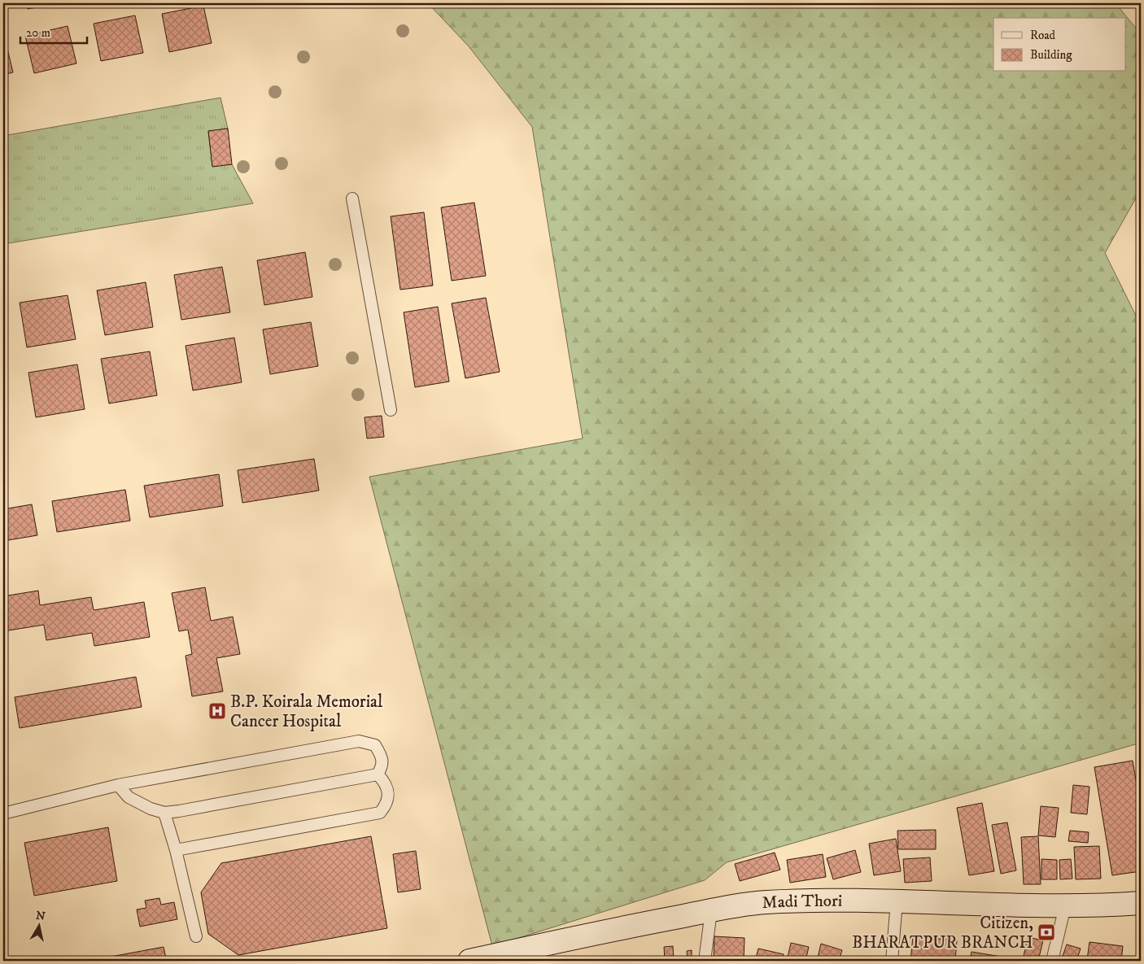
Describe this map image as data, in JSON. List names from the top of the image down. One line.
{"streets":{"main road":["Madi Thori"]},"places":{"hospital":["B.P. Koirala Memorial Cancer Hospital"],"bank":["Citizen, BHARATPUR BRANCH"]},"legend":["Road","Building"],"scale_bar":"20 m","north":"top"}
